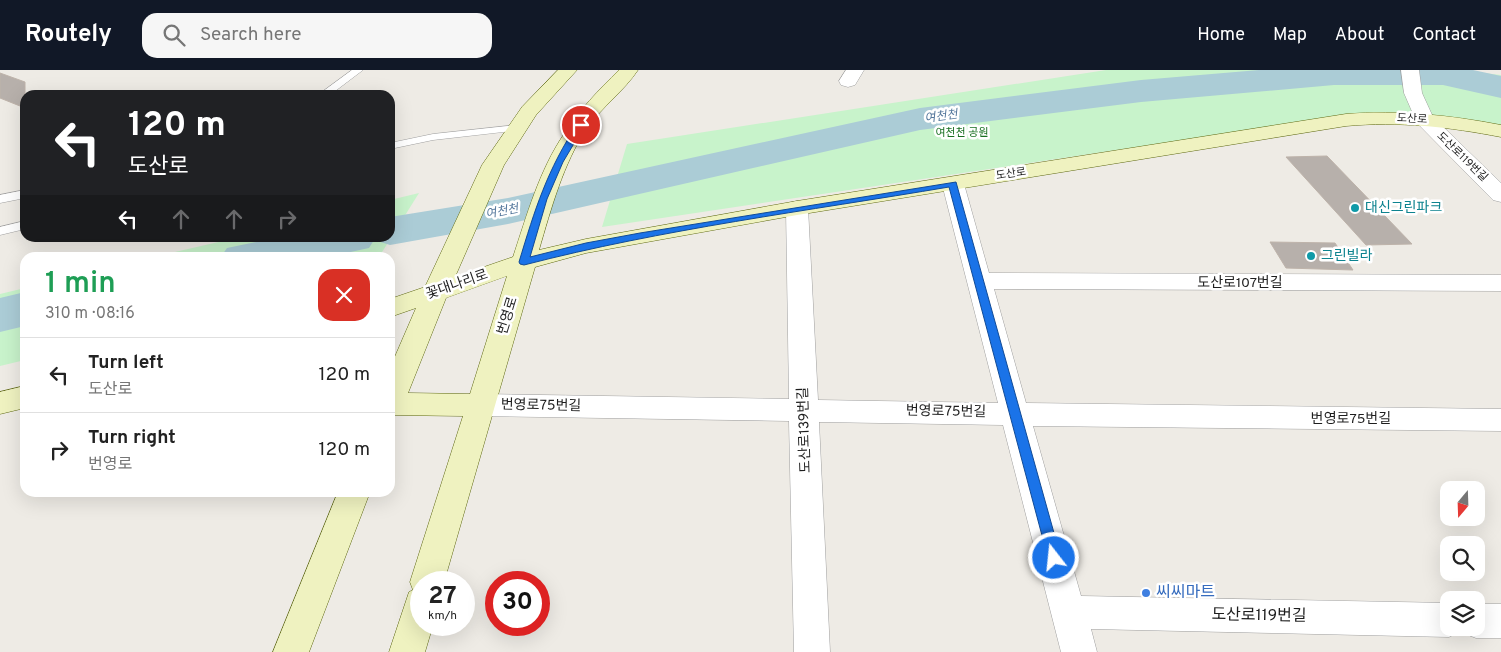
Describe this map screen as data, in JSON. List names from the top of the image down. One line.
{"streets":{"main road":["도산로","꽃대나리로","번영로"],"street":["도산로119번길","도산로107번길","번영로75번길","도산로139번길"]},"crossings":[["도산로","도산로119번길"],["도산로","꽃대나리로"],["도산로","번영로"],["도산로","도산로139번길"],["꽃대나리로","번영로"],["번영로","번영로75번길"],["번영로75번길","도산로139번길"]],"water":["여천천"],"parks":["여천천 공원"],"places":["대신그린파크","그린빌라","씨씨마트"],"north":"bottom","page":{"header":"Routely","search":"Search here","nav":["Home","Map","About","Contact"],"turn":["120 m","도산로"],"heading":["1 min","310 m · 08:16"],"list":[{"name":"Turn left","note":"도산로","value":"120 m"},{"name":"Turn right","note":"번영로","value":"120 m"}],"speed":"27 km/h","limit":"30"}}
